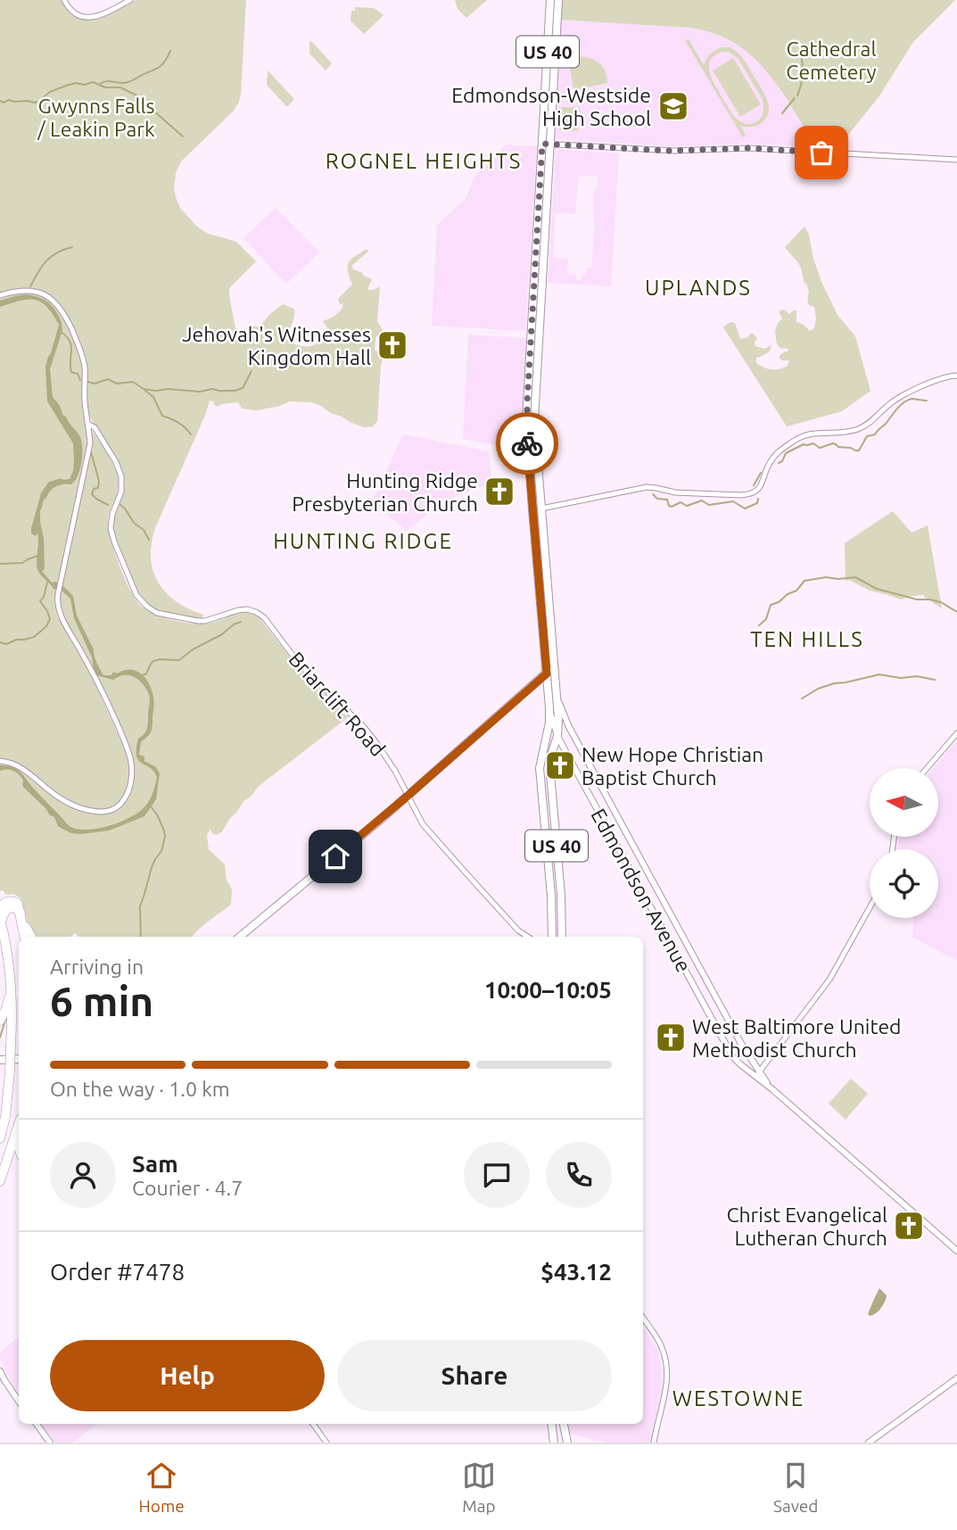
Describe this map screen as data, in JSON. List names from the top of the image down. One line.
{"streets":{"main road":["US 40","Edmondson Avenue"],"street":["Briarclift Road"]},"crossings":[["US 40","Edmondson Avenue"]],"districts":["ROGNEL HEIGHTS","UPLANDS","HUNTING RIDGE","TEN HILLS","WESTOWNE"],"parks":["Cathedral Cemetery","Gwynns Falls / Leakin Park"],"places":{"school or university":["Edmondson-Westside High School"],"church":["Jehovah's Witnesses Kingdom Hall","Hunting Ridge Presbyterian Church","New Hope Christian Baptist Church","West Baltimore United Methodist Church","Christ Evangelical Lutheran Church"]},"north":"left","page":{"heading":["6 min","Arriving in","10:00–10:05"],"panel":["Sam","Courier · 4.7","Order #7478","$43.12"],"bar":"On the way · 1.0 km","buttons":["Help","Share"],"tabs":["Home","Map","Saved"]}}
